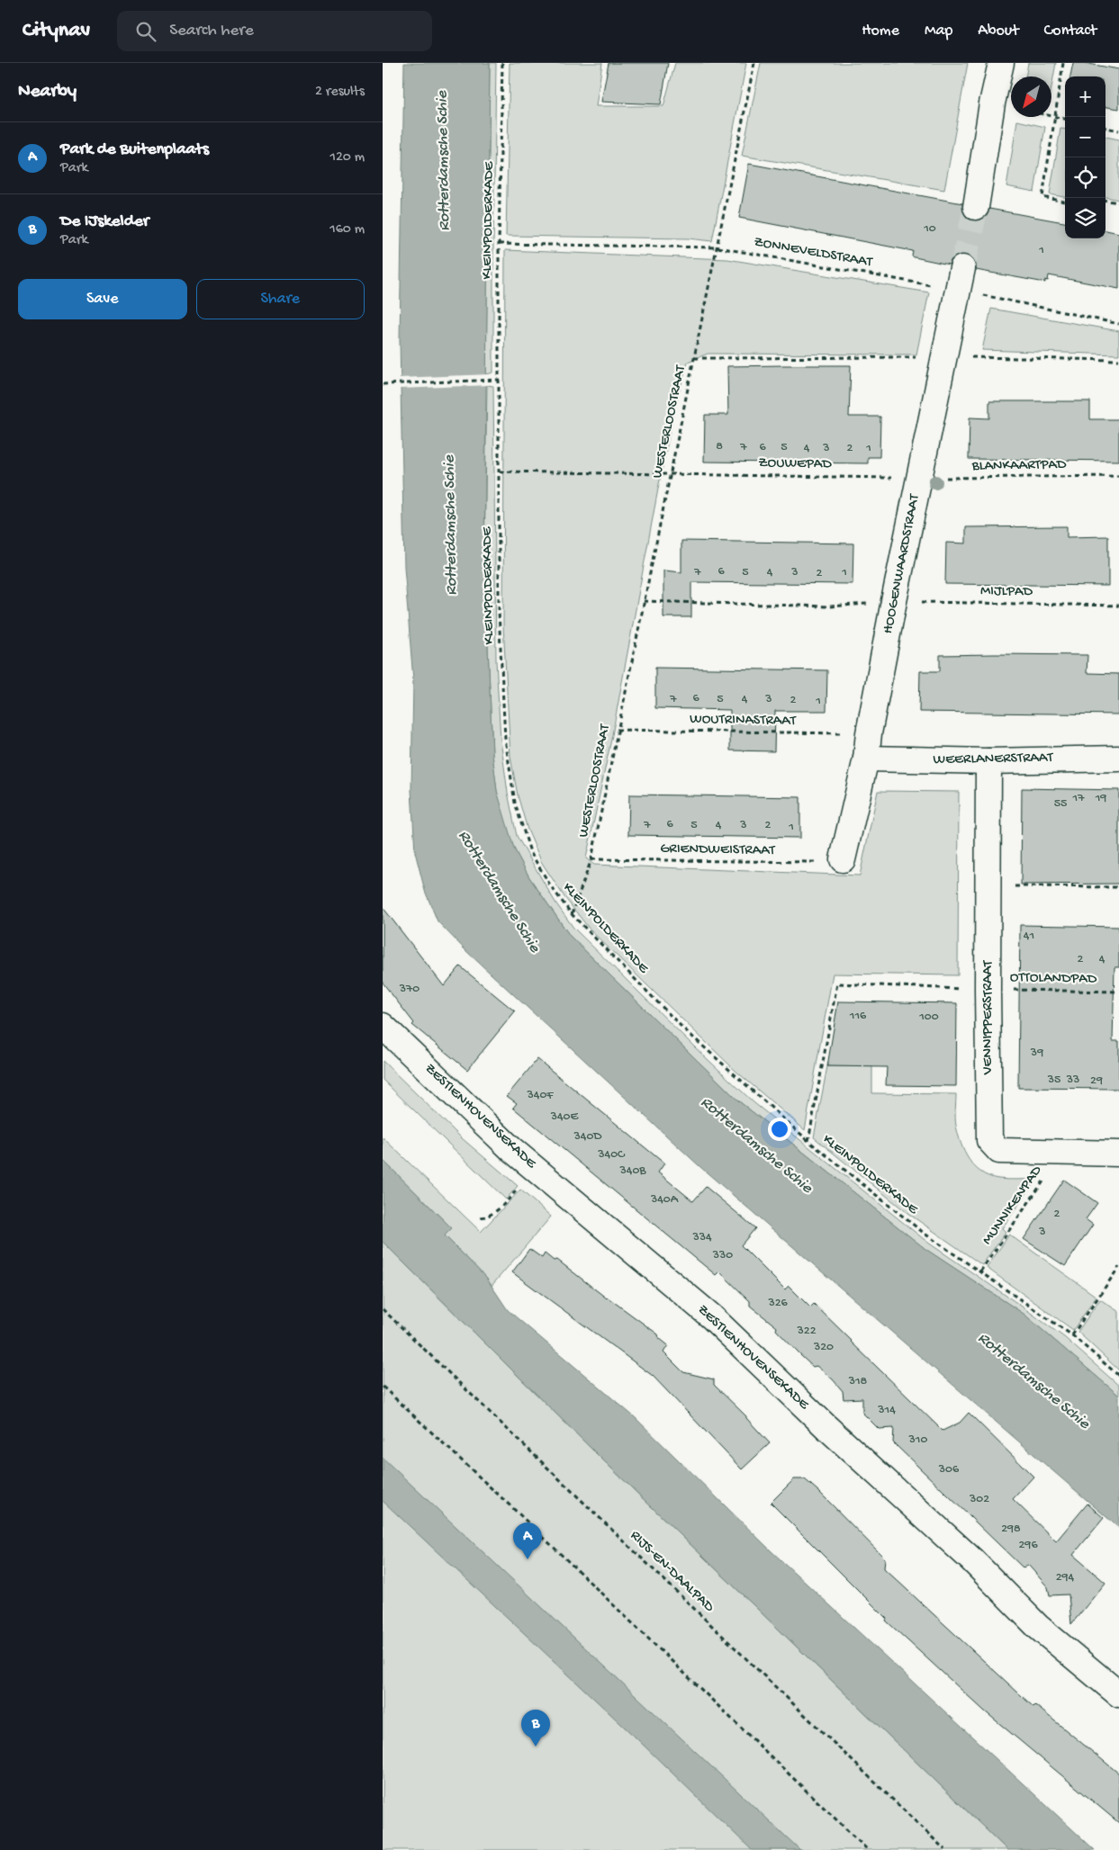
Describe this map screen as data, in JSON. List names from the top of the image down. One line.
{"streets":{"street":["HOOGENWAARDSTRAAT","WEERLANERSTRAAT","VENNIPPERSTRAAT","ZESTIENHOVENSEKADE"],"path":["KLEINPOLDERKADE","ZONNEVELDSTRAAT","WESTERLOOSTRAAT","ZOUWEPAD","BLANKAARTPAD","MIJLPAD","WOUTRINASTRAAT","GRIENDWEISTRAAT","OTTOLANDPAD","MUNNIKENPAD","RIJS-EN-DAALPAD"]},"crossings":[["KLEINPOLDERKADE","ZONNEVELDSTRAAT"],["KLEINPOLDERKADE","WESTERLOOSTRAAT"],["KLEINPOLDERKADE","ZOUWEPAD"],["KLEINPOLDERKADE","OTTOLANDPAD"],["KLEINPOLDERKADE","MUNNIKENPAD"],["ZONNEVELDSTRAAT","WESTERLOOSTRAAT"],["ZONNEVELDSTRAAT","HOOGENWAARDSTRAAT"],["WESTERLOOSTRAAT","ZOUWEPAD"],["WESTERLOOSTRAAT","WOUTRINASTRAAT"],["WESTERLOOSTRAAT","GRIENDWEISTRAAT"],["ZOUWEPAD","BLANKAARTPAD"],["ZOUWEPAD","HOOGENWAARDSTRAAT"],["BLANKAARTPAD","HOOGENWAARDSTRAAT"],["HOOGENWAARDSTRAAT","MIJLPAD"],["HOOGENWAARDSTRAAT","WOUTRINASTRAAT"],["HOOGENWAARDSTRAAT","WEERLANERSTRAAT"],["HOOGENWAARDSTRAAT","GRIENDWEISTRAAT"],["WEERLANERSTRAAT","VENNIPPERSTRAAT"],["OTTOLANDPAD","VENNIPPERSTRAAT"],["VENNIPPERSTRAAT","MUNNIKENPAD"]],"water":["Rotterdamsche Schie"],"house_numbers":["10","1","8","7","6","5","4","3","2","1","6","7","5","4","3","1","2","6","7","5","4","3","2","1","17","19","55","6","7","5","4","3","2","1","41","2","4","370","116","100","39","35","33","29","340F","340E","340D","340C","340B","340A","2","3","334","330","326","322","320","318","314","310","306","302","298","296","294"],"north":"bottom left","page":{"header":"Citynav","search":"Search here","nav":["Home","Map","About","Contact"],"heading":["Nearby","2 results"],"map_buttons":["+","−"],"list":[{"mark":"A","name":"Park de Buitenplaats","note":"Park","value":"120 m"},{"mark":"B","name":"De IJskelder","note":"Park","value":"160 m"}],"buttons":["Save","Share"],"pins":["A","B"]}}
